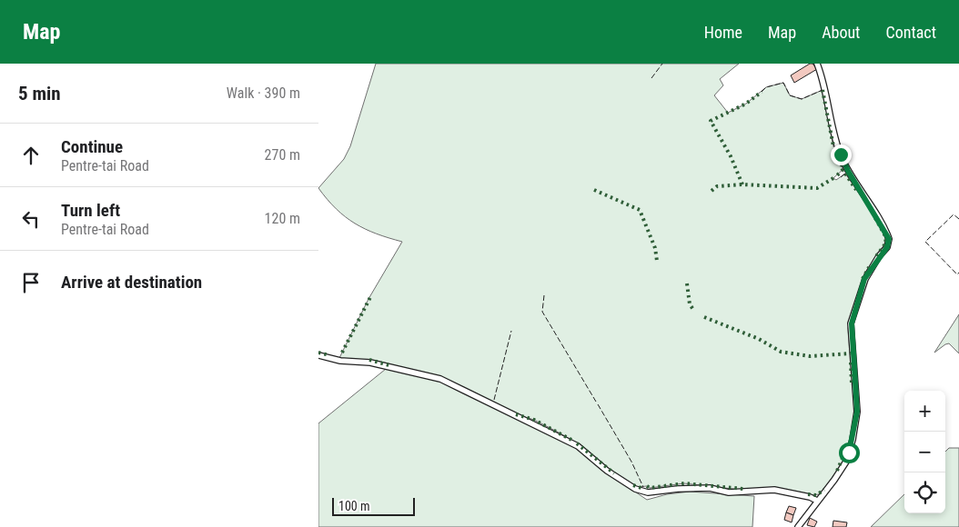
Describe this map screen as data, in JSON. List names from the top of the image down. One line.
{"scale_bar":"100 m","page":{"header":"Map","nav":["Home","Map","About","Contact"],"heading":["5 min","Walk · 390 m"],"list":[["Continue","Pentre-tai Road","270 m"],["Turn left","Pentre-tai Road","120 m"],"Arrive at destination"],"map_buttons":["+","−"],"scale":"100 m"}}
